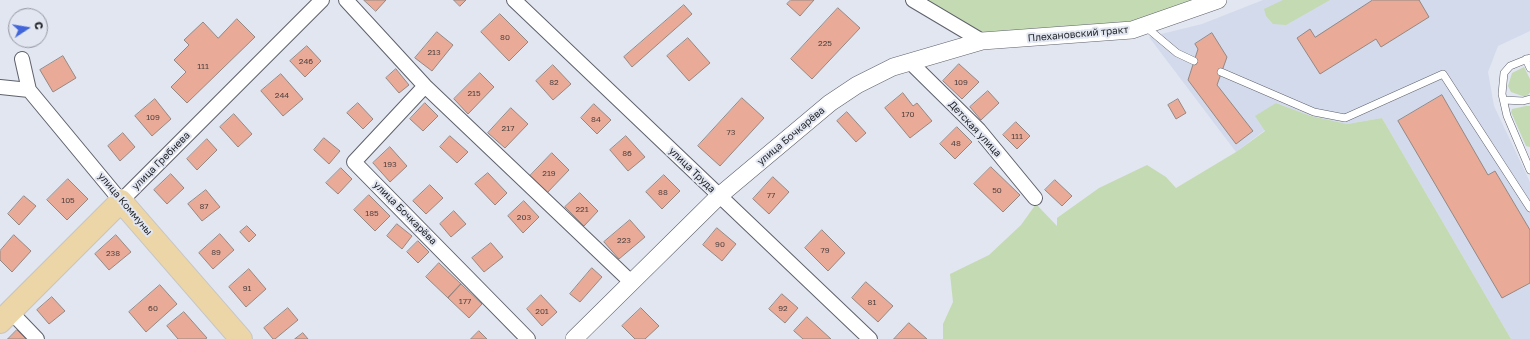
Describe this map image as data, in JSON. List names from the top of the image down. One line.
{"streets":{"main road":["улица Гребнева","улица Коммуны"],"street":["Плехановский тракт","Детская улица","улица Бочкарёва","улица Труда"]},"crossings":[["Плехановский тракт","улица Бочкарёва"],["Детская улица","улица Бочкарёва"],["улица Бочкарёва","улица Труда"],["улица Гребнева","улица Коммуны"]],"house_numbers":["80","225","213","246","111","82","109","215","244","170","109","84","217","73","111","48","86","193","219","50","88","77","105","87","221","185","203","223","90","79","89","238","91","177","81","60","92","201"],"north":"right"}
